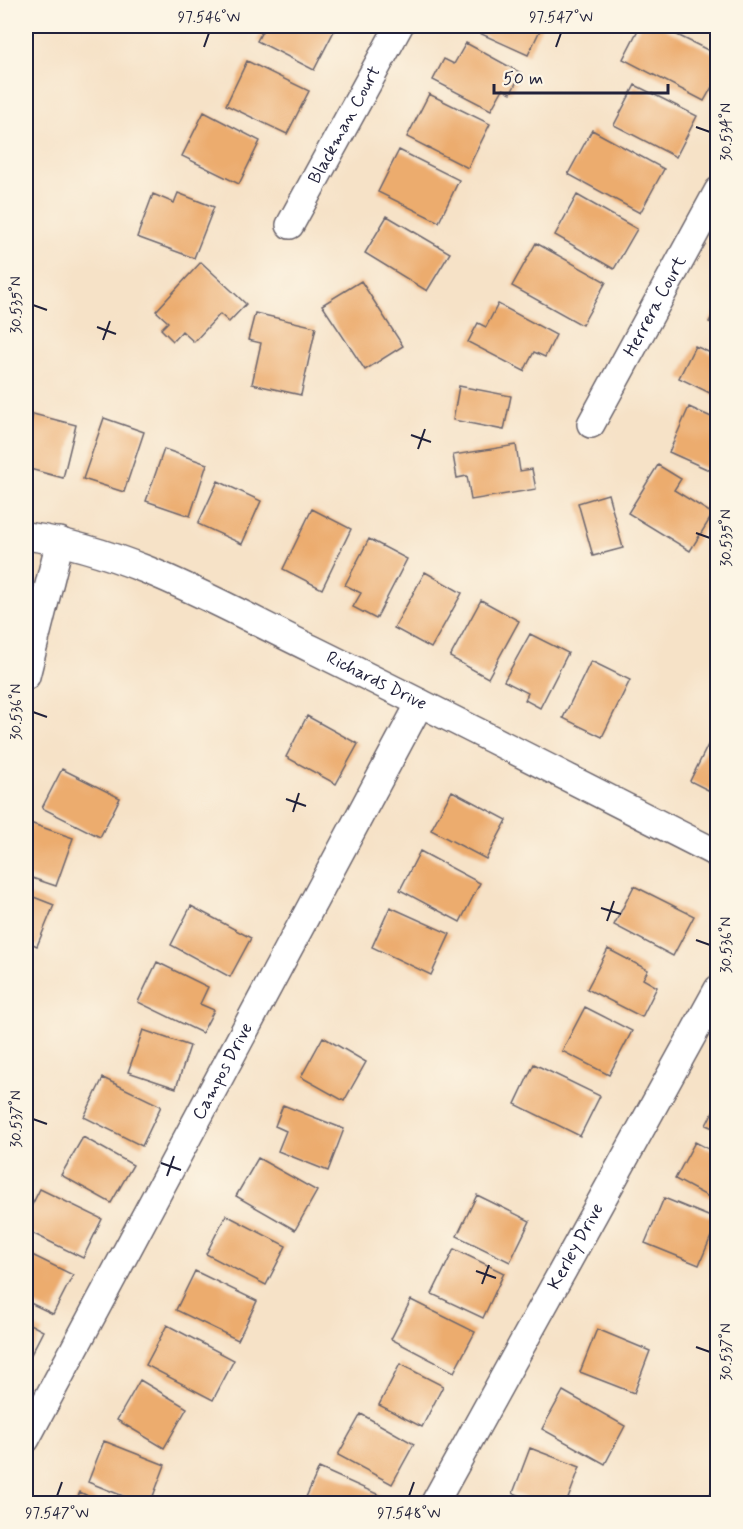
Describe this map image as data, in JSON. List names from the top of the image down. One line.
{"streets":{"street":["Blackman Court","Herrera Court","Richards Drive","Campos Drive","Kerley Drive"]},"crossings":[["Richards Drive","Campos Drive"]],"scale_bar":"50 m","coordinates":["97.546°W","97.547°W","30.534°N","30.535°N","30.536°N","30.537°N","97.548°W"]}
